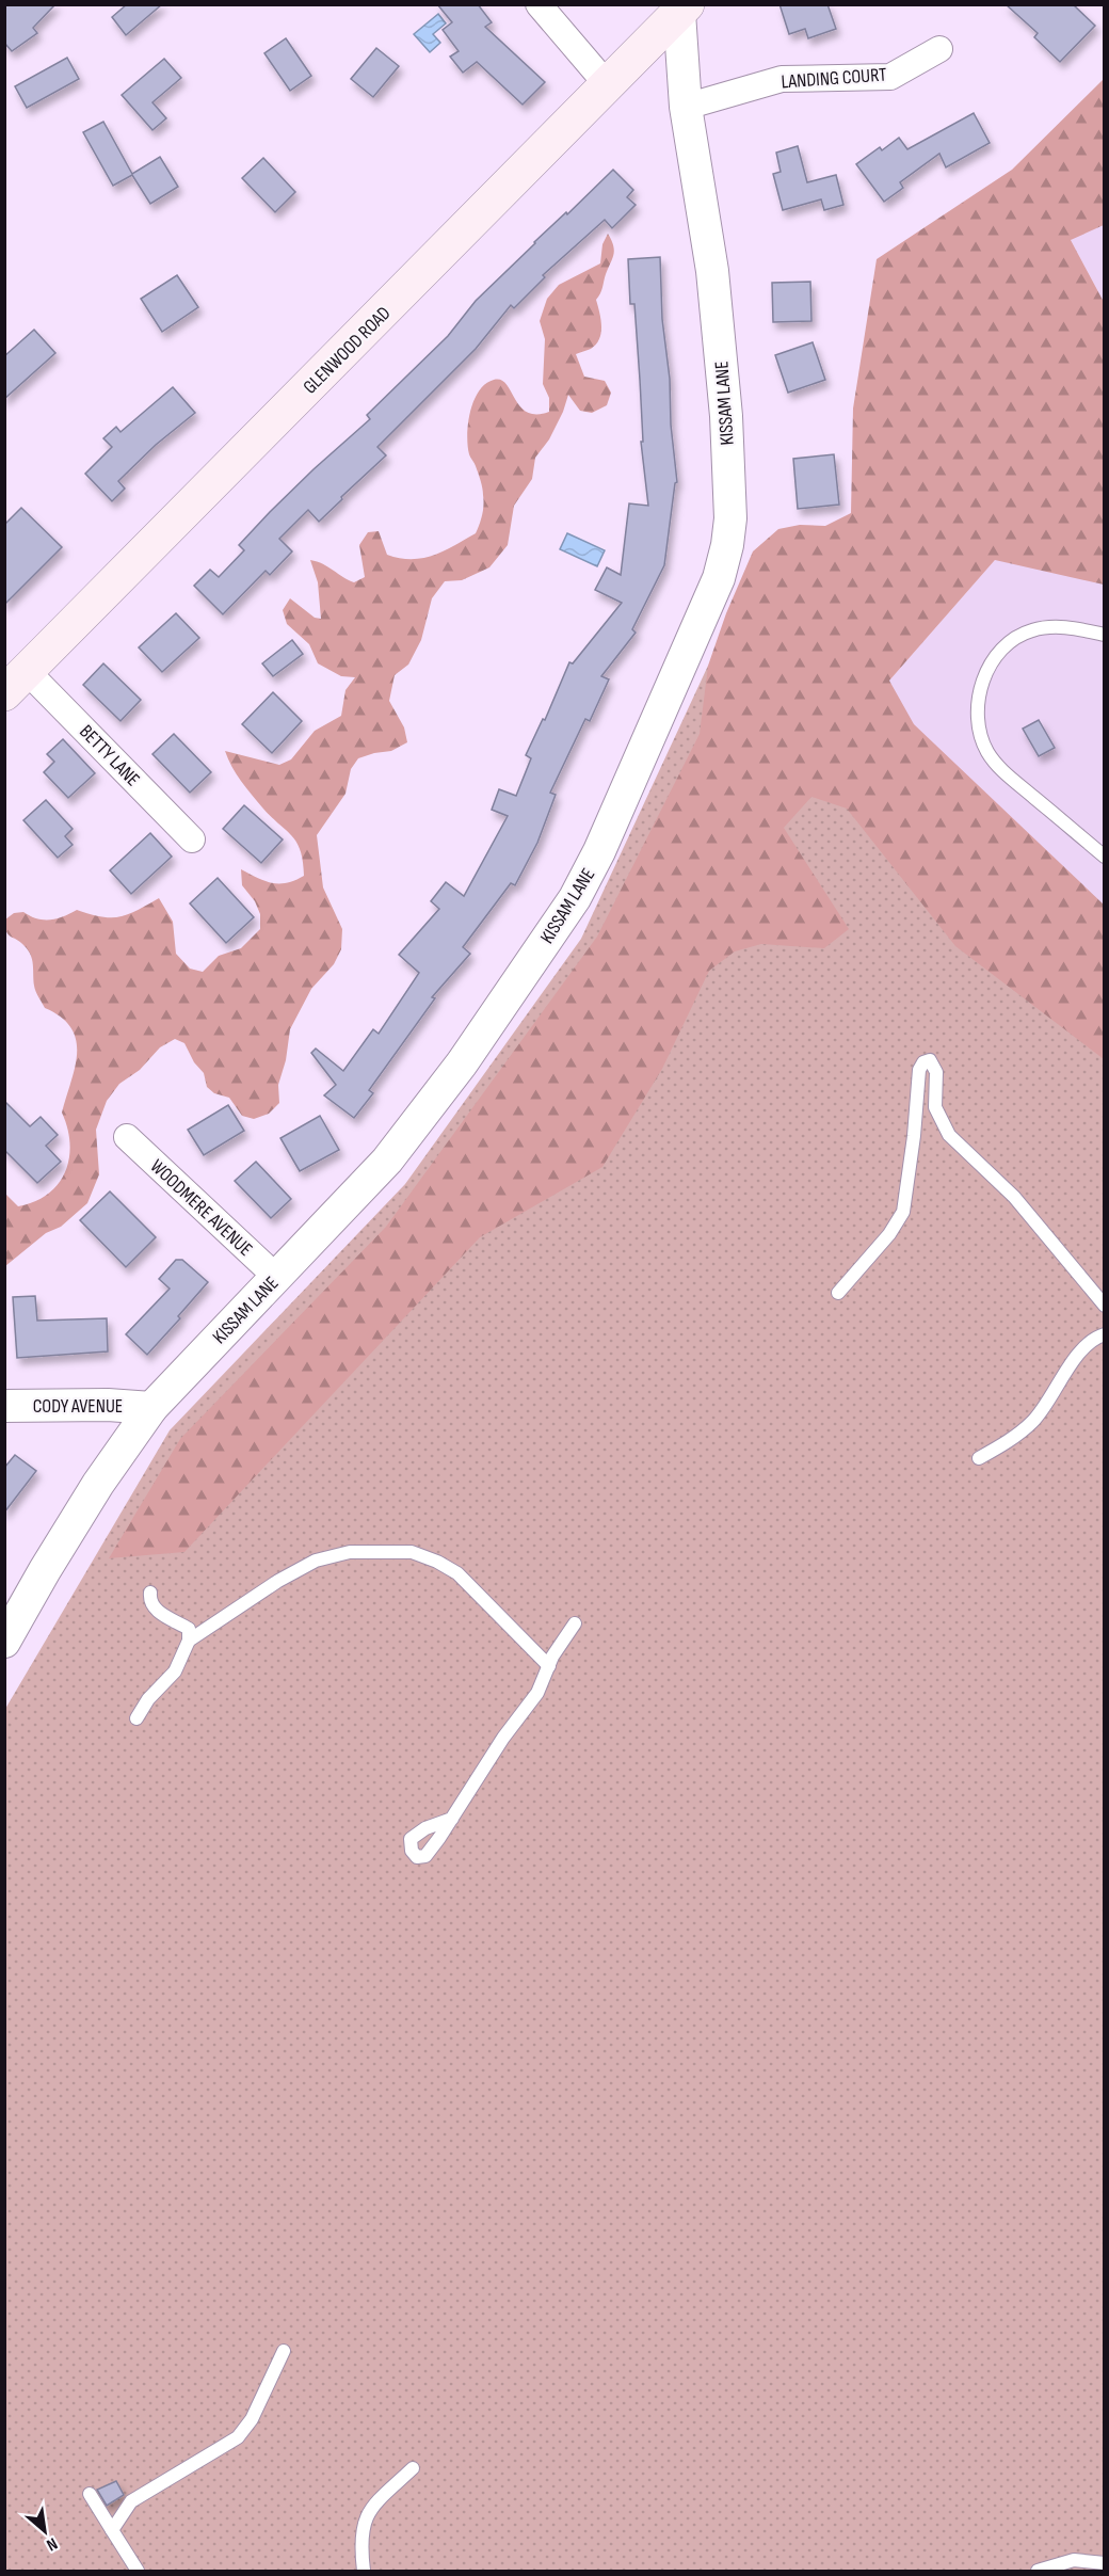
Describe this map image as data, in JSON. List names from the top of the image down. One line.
{"streets":{"main road":["GLENWOOD ROAD"],"street":["LANDING COURT","KISSAM LANE","BETTY LANE","WOODMERE AVENUE","CODY AVENUE"]},"crossings":[["LANDING COURT","KISSAM LANE"],["GLENWOOD ROAD","KISSAM LANE"],["GLENWOOD ROAD","BETTY LANE"],["KISSAM LANE","WOODMERE AVENUE"],["KISSAM LANE","CODY AVENUE"]],"north":"bottom right"}
